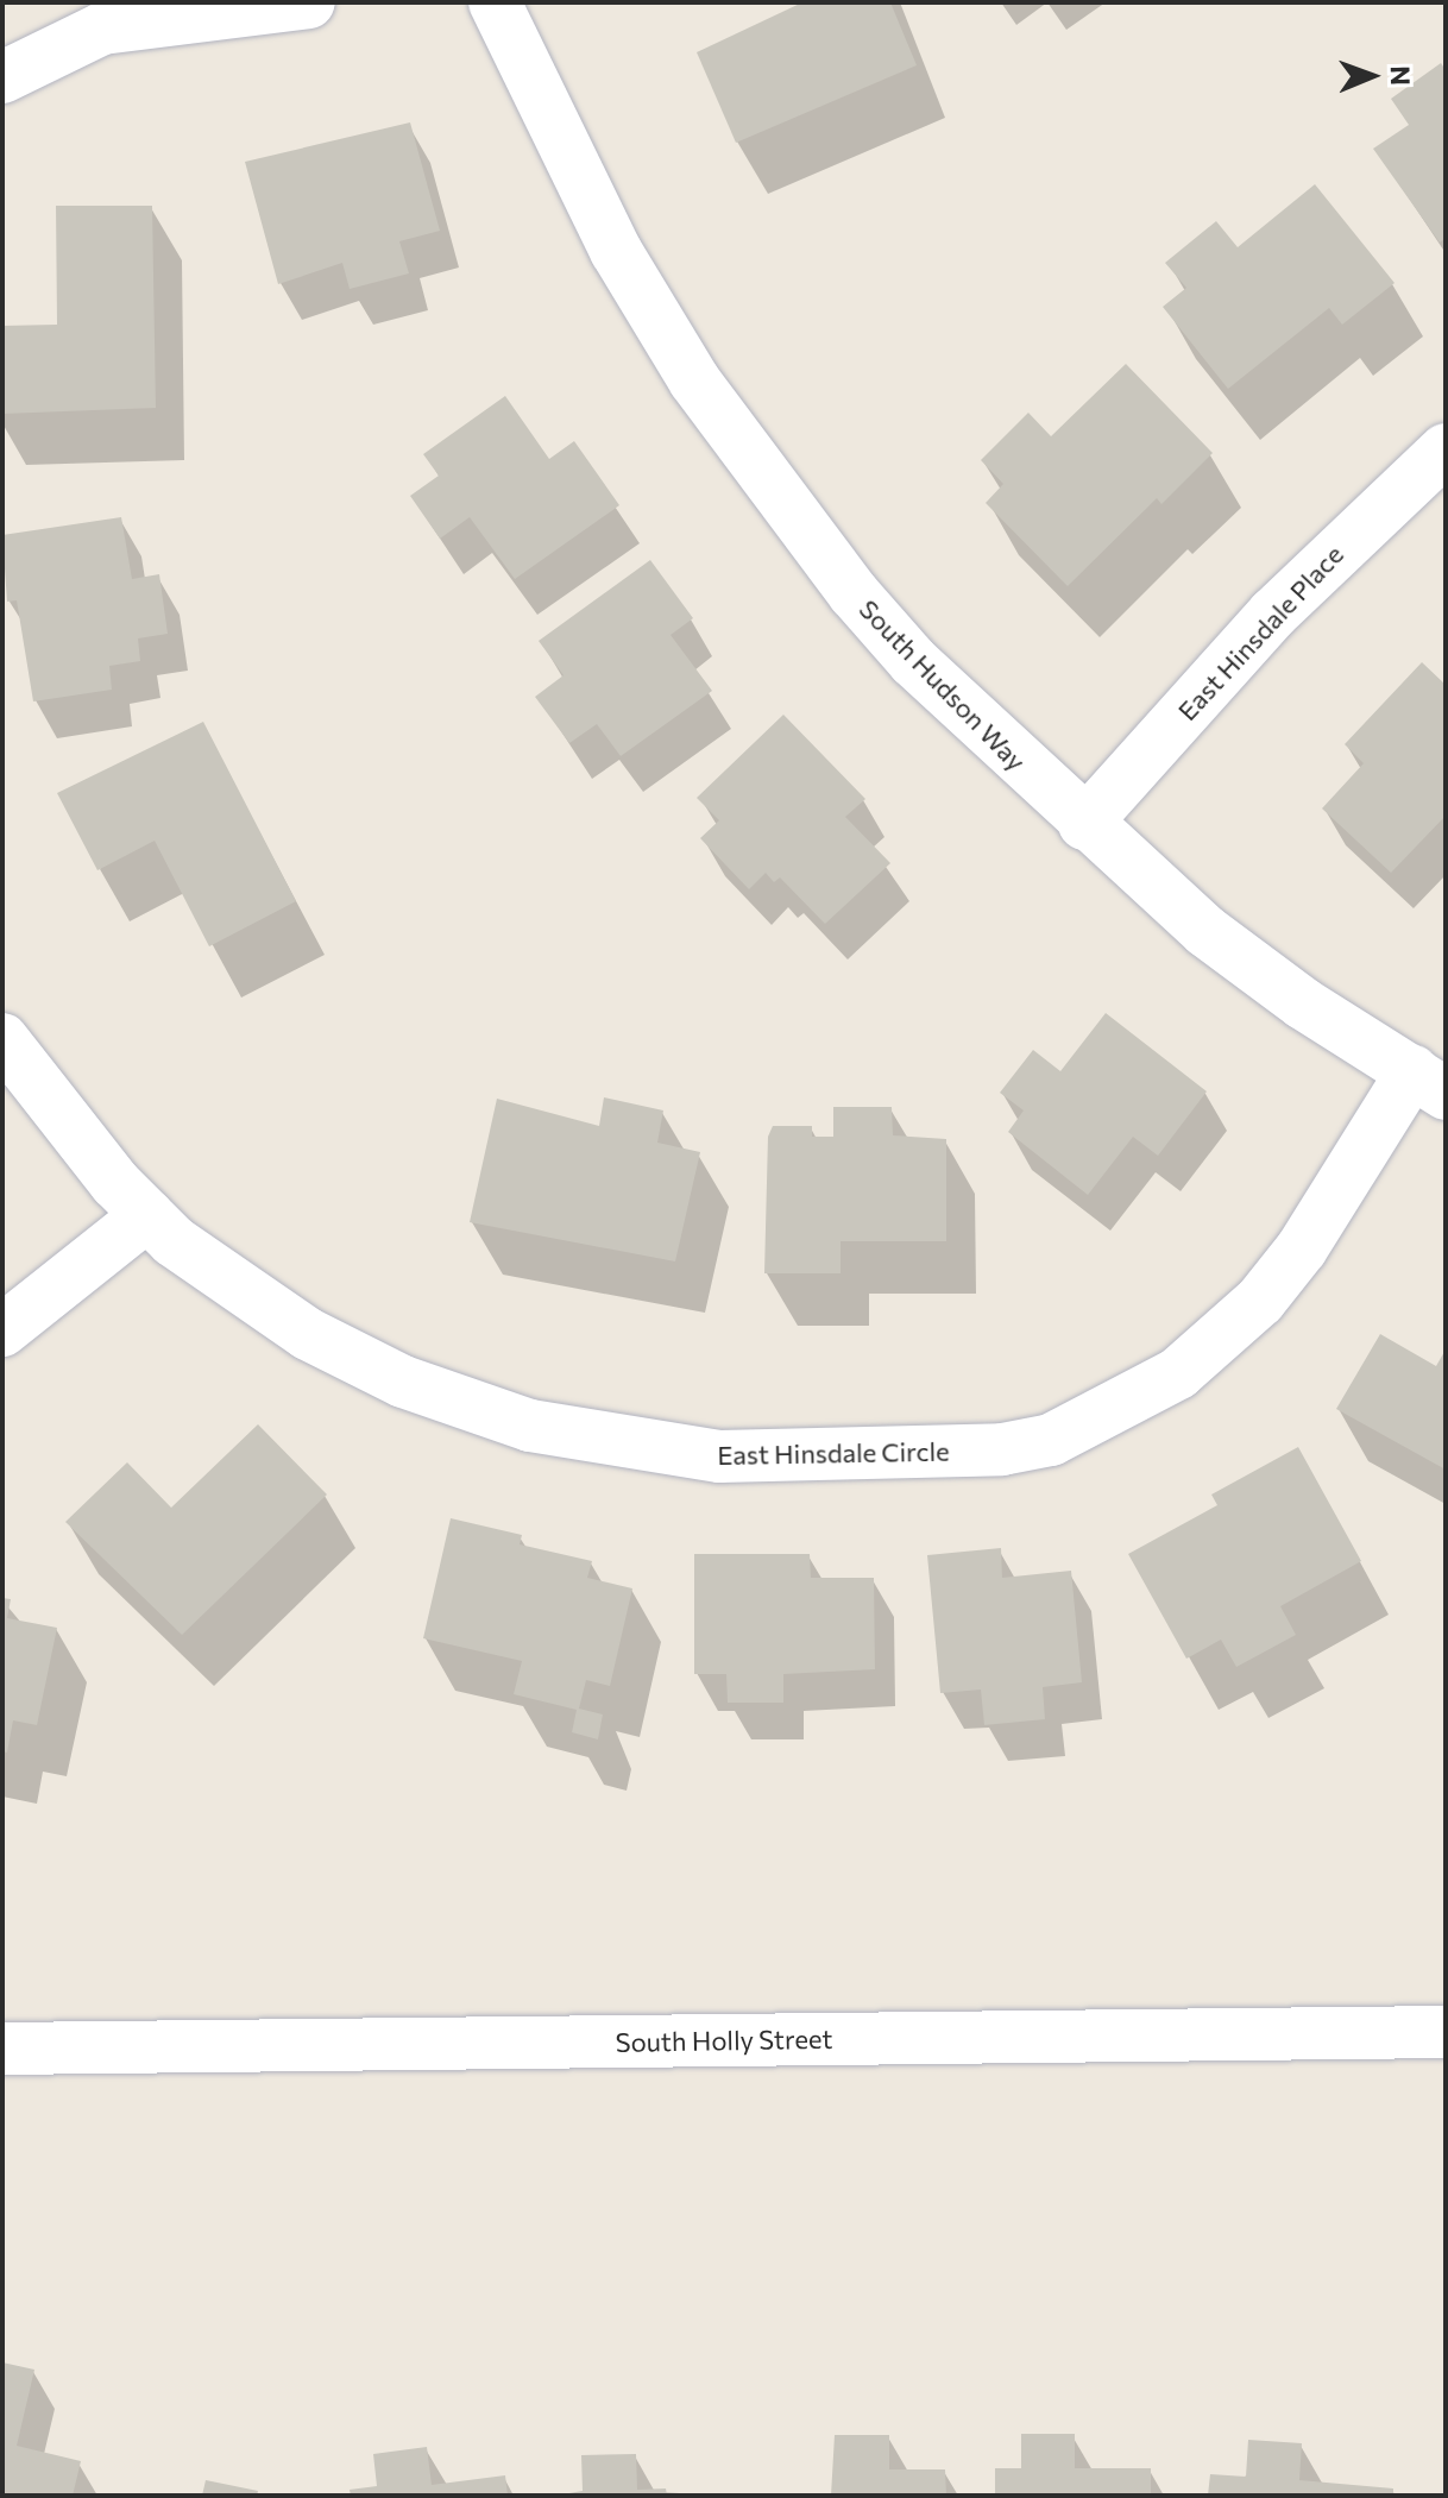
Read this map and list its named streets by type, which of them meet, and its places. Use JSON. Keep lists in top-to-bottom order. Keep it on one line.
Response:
{"streets":{"street":["East Hinsdale Place","South Hudson Way","East Hinsdale Circle","South Holly Street"]},"crossings":[["East Hinsdale Place","South Hudson Way"],["South Hudson Way","East Hinsdale Circle"]],"north":"right"}
